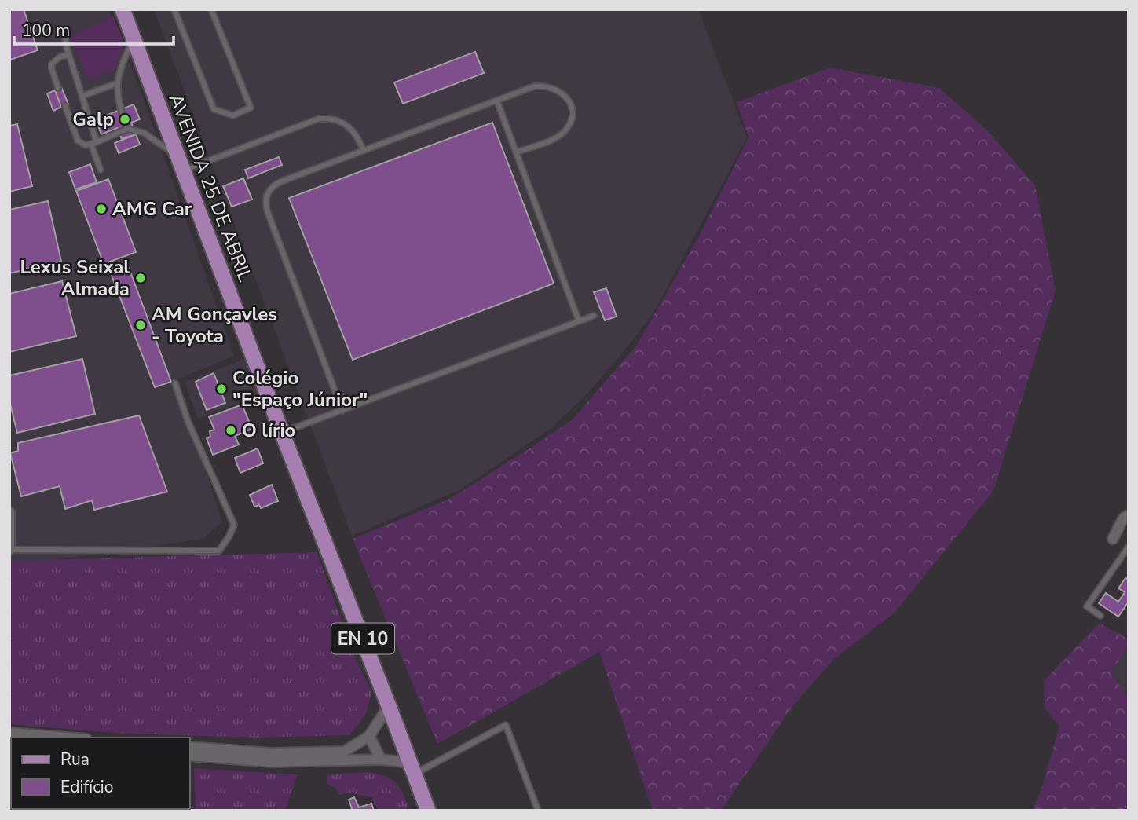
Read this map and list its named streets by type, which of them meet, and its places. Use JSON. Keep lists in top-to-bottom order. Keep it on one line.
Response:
{"streets":{"main road":["AVENIDA 25 DE ABRIL","EN 10"]},"places":["Galp","AMG Car","Lexus Seixal Almada","AM Gonçavles - Toyota","Colégio \"Espaço Júnior\"","O lírio"],"legend":["Rua","Edifício"],"scale_bar":"100 m"}
